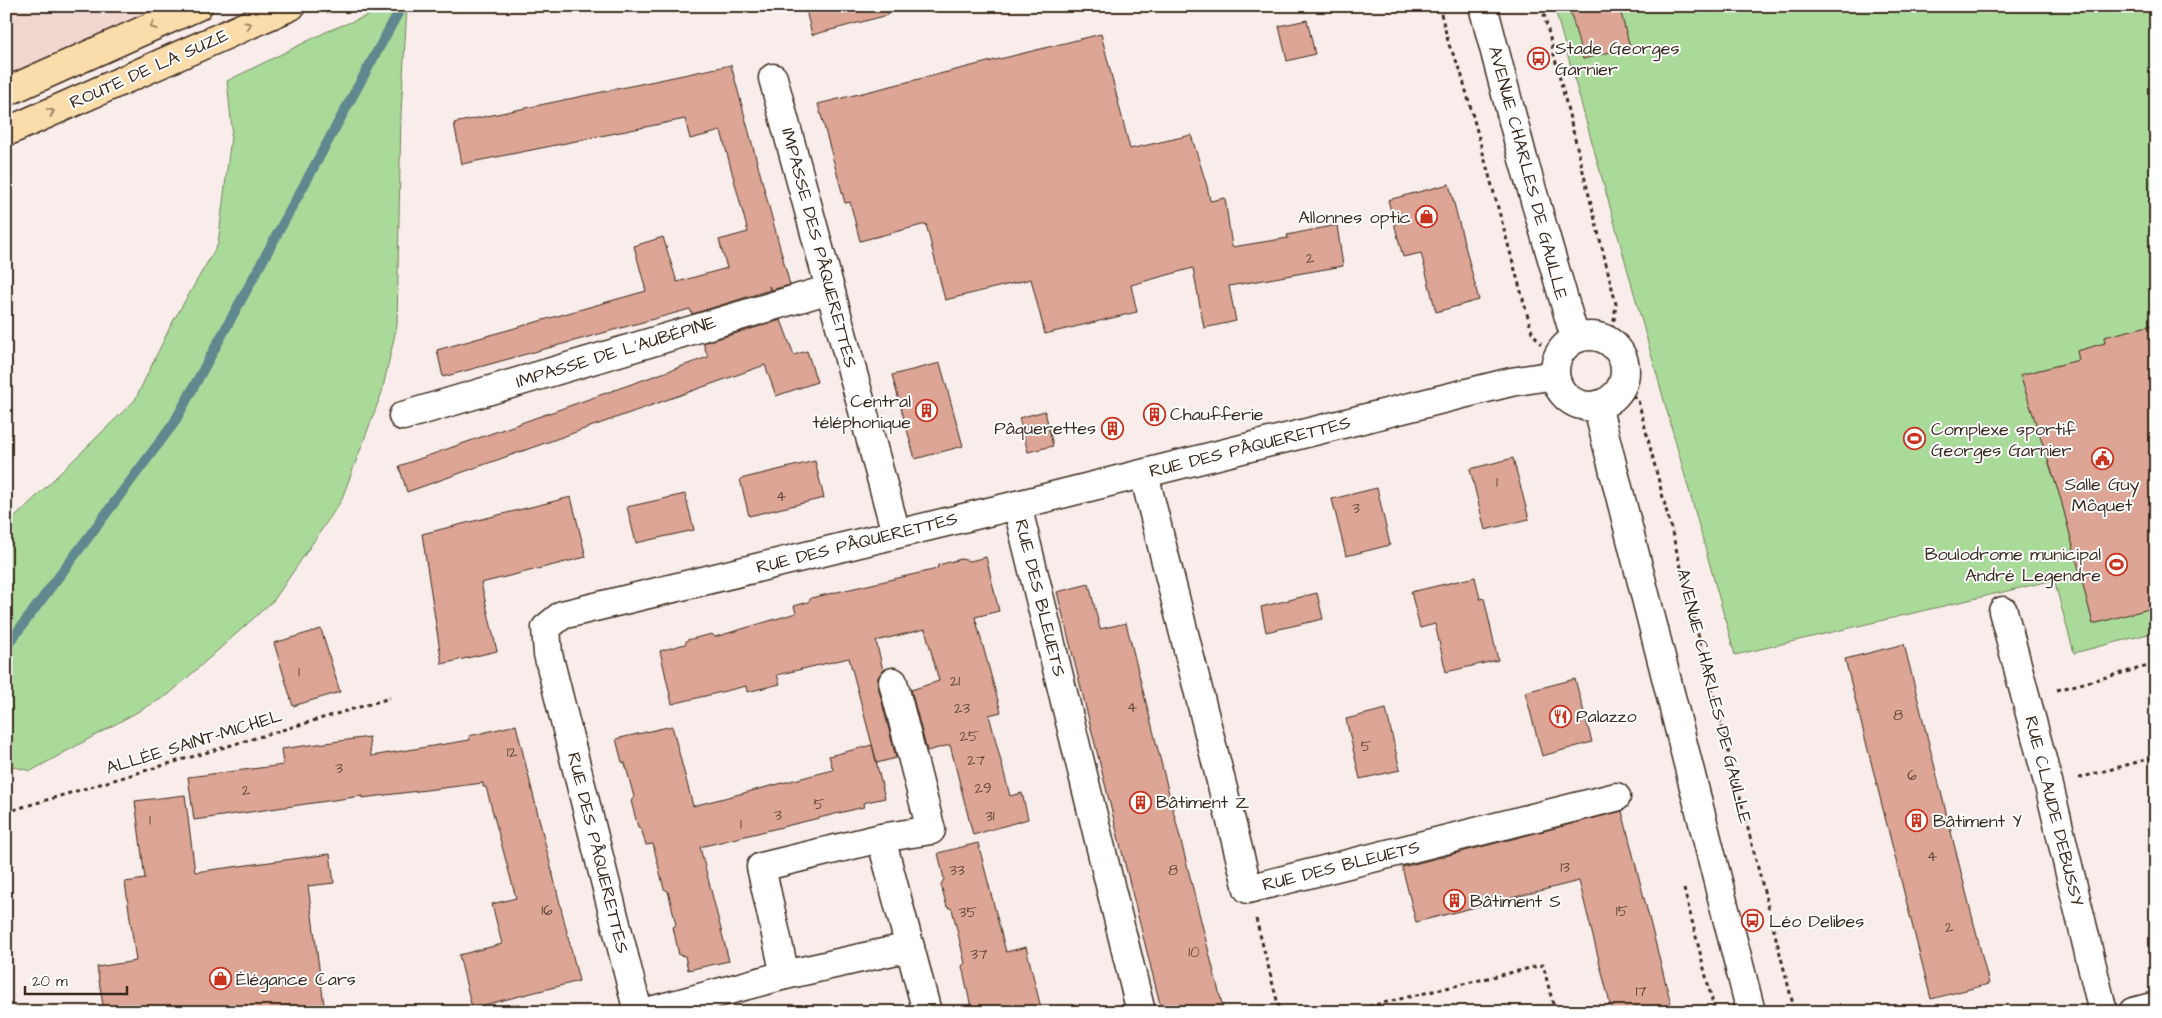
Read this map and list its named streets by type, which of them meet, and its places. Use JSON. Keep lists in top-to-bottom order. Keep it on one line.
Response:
{"streets":{"main road":["ROUTE DE LA SUZE"],"street":["AVENUE CHARLES DE GAULLE","IMPASSE DES PÂQUERETTES","IMPASSE DE L'AUBÉPINE","RUE DES PÂQUERETTES","RUE DES BLEUETS","RUE CLAUDE DEBUSSY"],"path":["ALLÉE SAINT-MICHEL"]},"crossings":[["AVENUE CHARLES DE GAULLE","RUE DES PÂQUERETTES"],["IMPASSE DES PÂQUERETTES","IMPASSE DE L'AUBÉPINE"],["IMPASSE DES PÂQUERETTES","RUE DES PÂQUERETTES"],["RUE DES PÂQUERETTES","RUE DES BLEUETS"]],"places":{"bus stop":["Stade Georges Garnier","Léo Delibes"],"shop":["Allonnes optic","Élégance Cars"],"building":["Central téléphonique","Chaufferie","Pâquerettes","Bâtiment Z","Bâtiment Y","Bâtiment S"],"sports":["Complexe sportif Georges Garnier","Boulodrome municipal André Legendre"],"public building":["Salle Guy Môquet"],"restaurant":["Palazzo"]},"house_numbers":["2","1","4","3","1","21","4","23","8","25","5","12","27","3","6","29","2","5","3","31","1","1","4","13","33","8","16","15","35","2","10","37","17"],"scale_bar":"20 m"}
